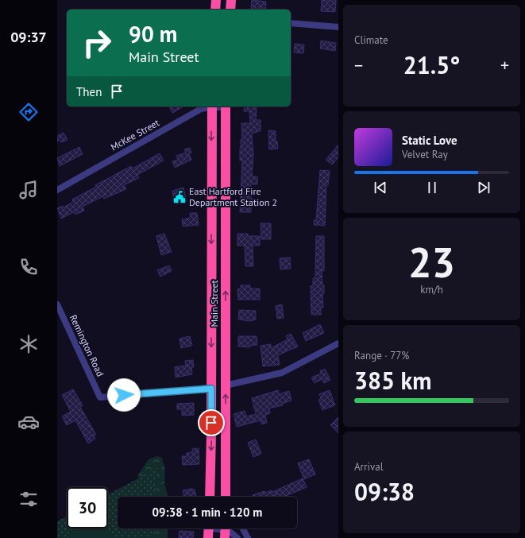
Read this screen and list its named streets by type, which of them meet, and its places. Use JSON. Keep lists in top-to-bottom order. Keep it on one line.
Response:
{"streets":{"highway":["Main Street"],"street":["McKee Street","Remington Road"]},"crossings":[["Main Street","Remington Road"]],"places":{"public building":["East Hartford Fire Department Station 2"]},"page":{"tabs":"09:37","tile":["Climate",["23","km/h"],["Range · 77%","385 km"],["Arrival","09:38"]],"turn":["90 m","Main Street"],"heat":["−","21.5°","+"],"then":"Then","song":["Static Love","Velvet Ray"],"limit":"30","trip":"09:38 · 1 min · 120 m"}}
